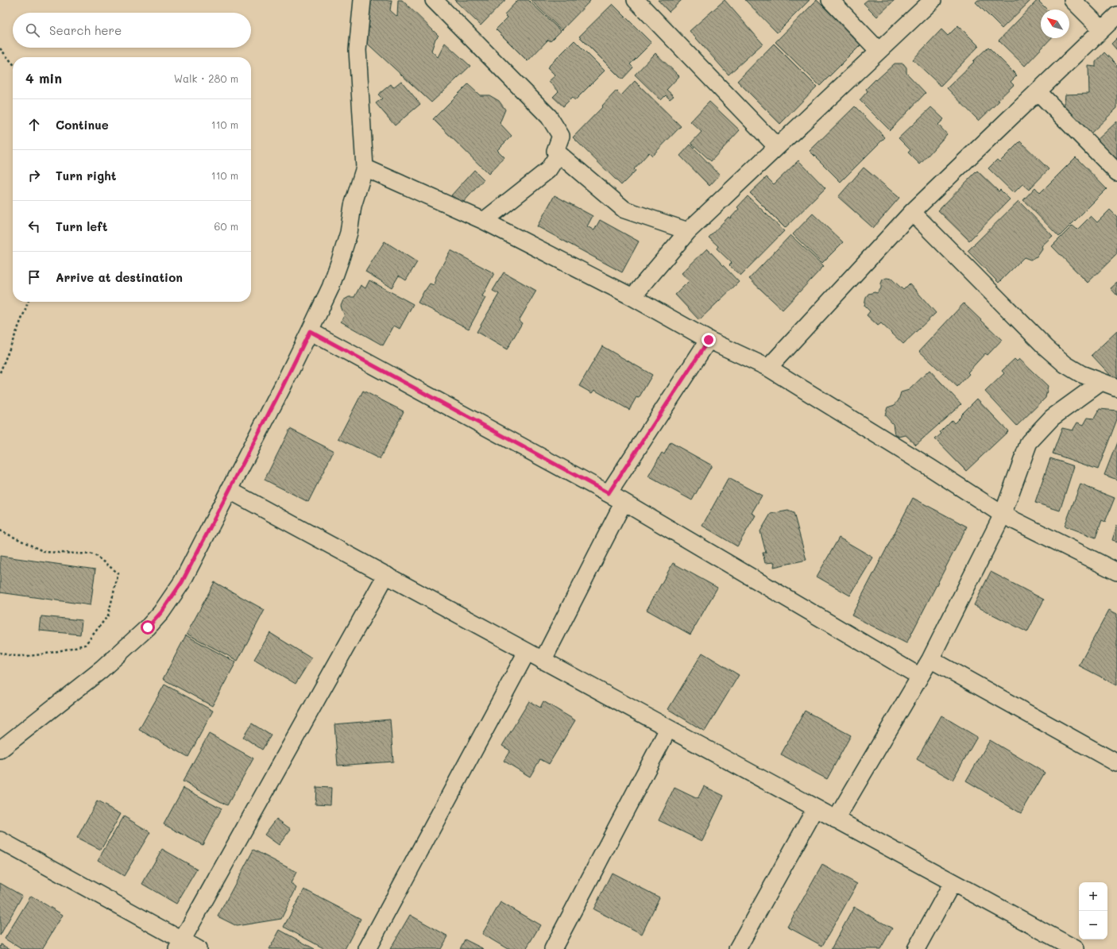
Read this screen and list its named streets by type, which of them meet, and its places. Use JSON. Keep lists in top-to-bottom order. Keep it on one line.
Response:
{"north":"top left","page":{"search":"Search here","heading":["4 min","Walk · 280 m"],"list":[["Continue","110 m"],["Turn right","110 m"],["Turn left","60 m"],"Arrive at destination"],"map_buttons":["+","−"]}}
